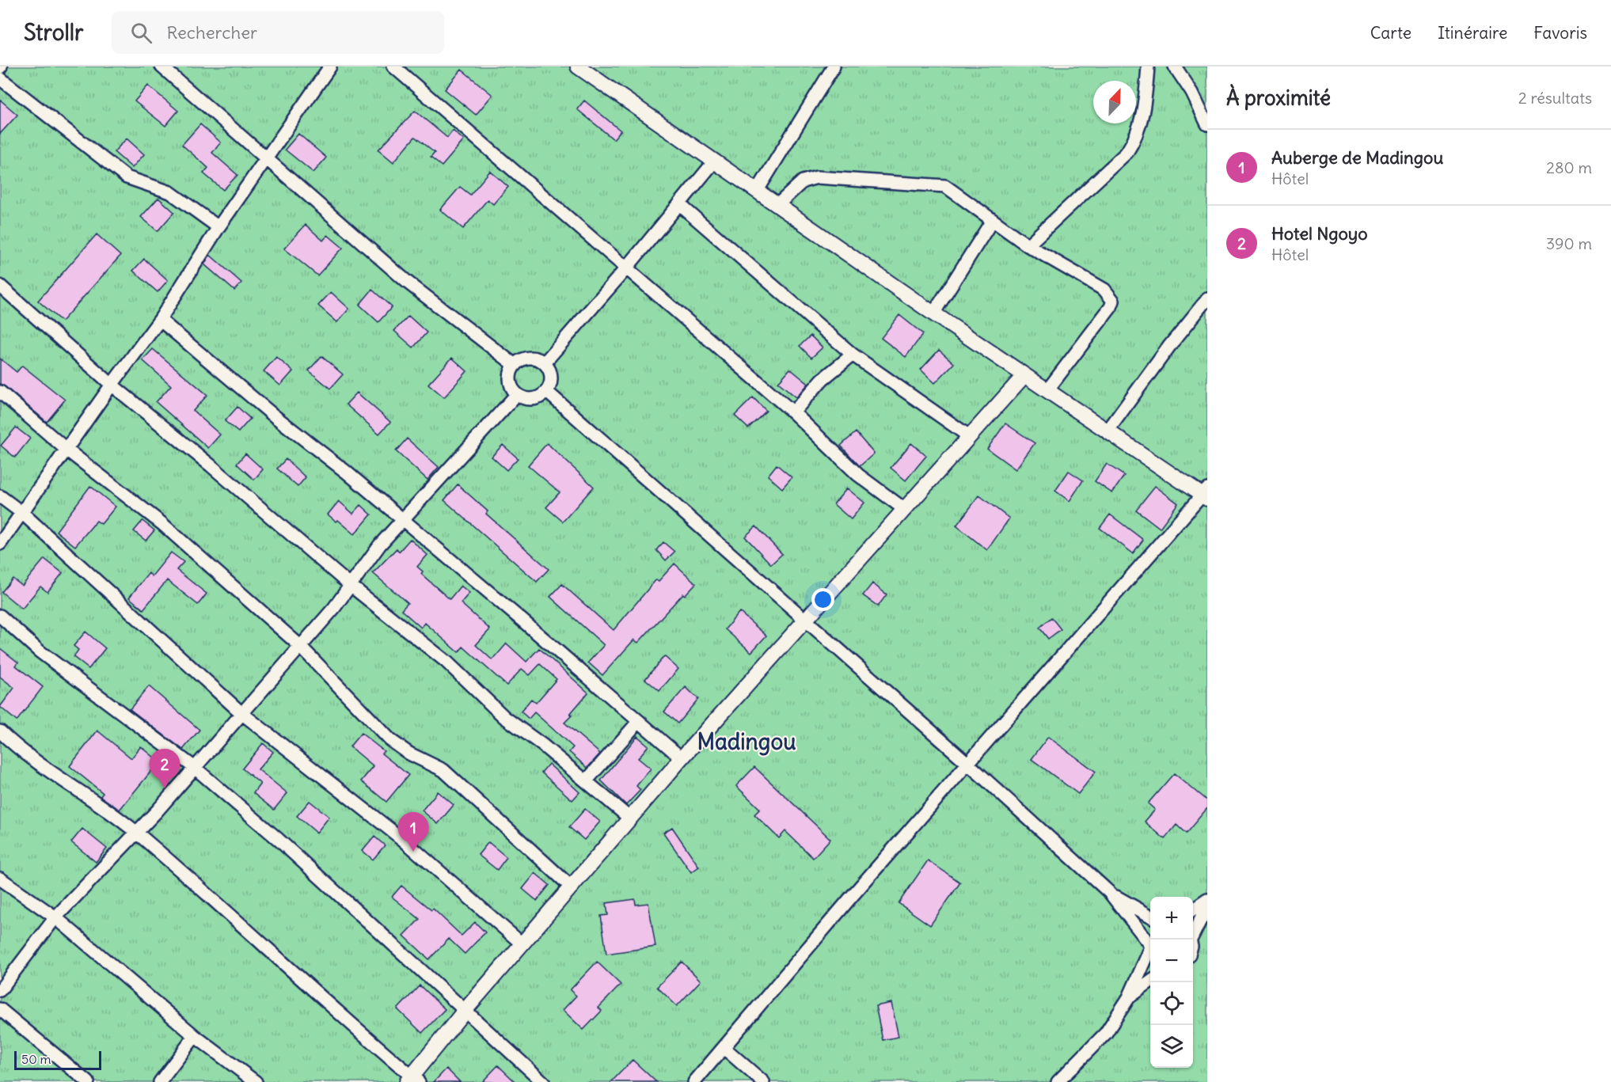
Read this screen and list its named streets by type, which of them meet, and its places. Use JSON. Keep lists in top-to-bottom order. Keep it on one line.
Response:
{"districts":["Madingou"],"scale_bar":"50 m","north":"top right","page":{"header":"Strollr","search":"Rechercher","nav":["Carte","Itinéraire","Favoris"],"heading":["À proximité","2 résultats"],"list":[{"mark":"1","name":"Auberge de Madingou","note":"Hôtel","value":"280 m"},{"mark":"2","name":"Hotel Ngoyo","note":"Hôtel","value":"390 m"}],"pins":["2","1"],"map_buttons":["+","−"],"scale":"50 m"}}
